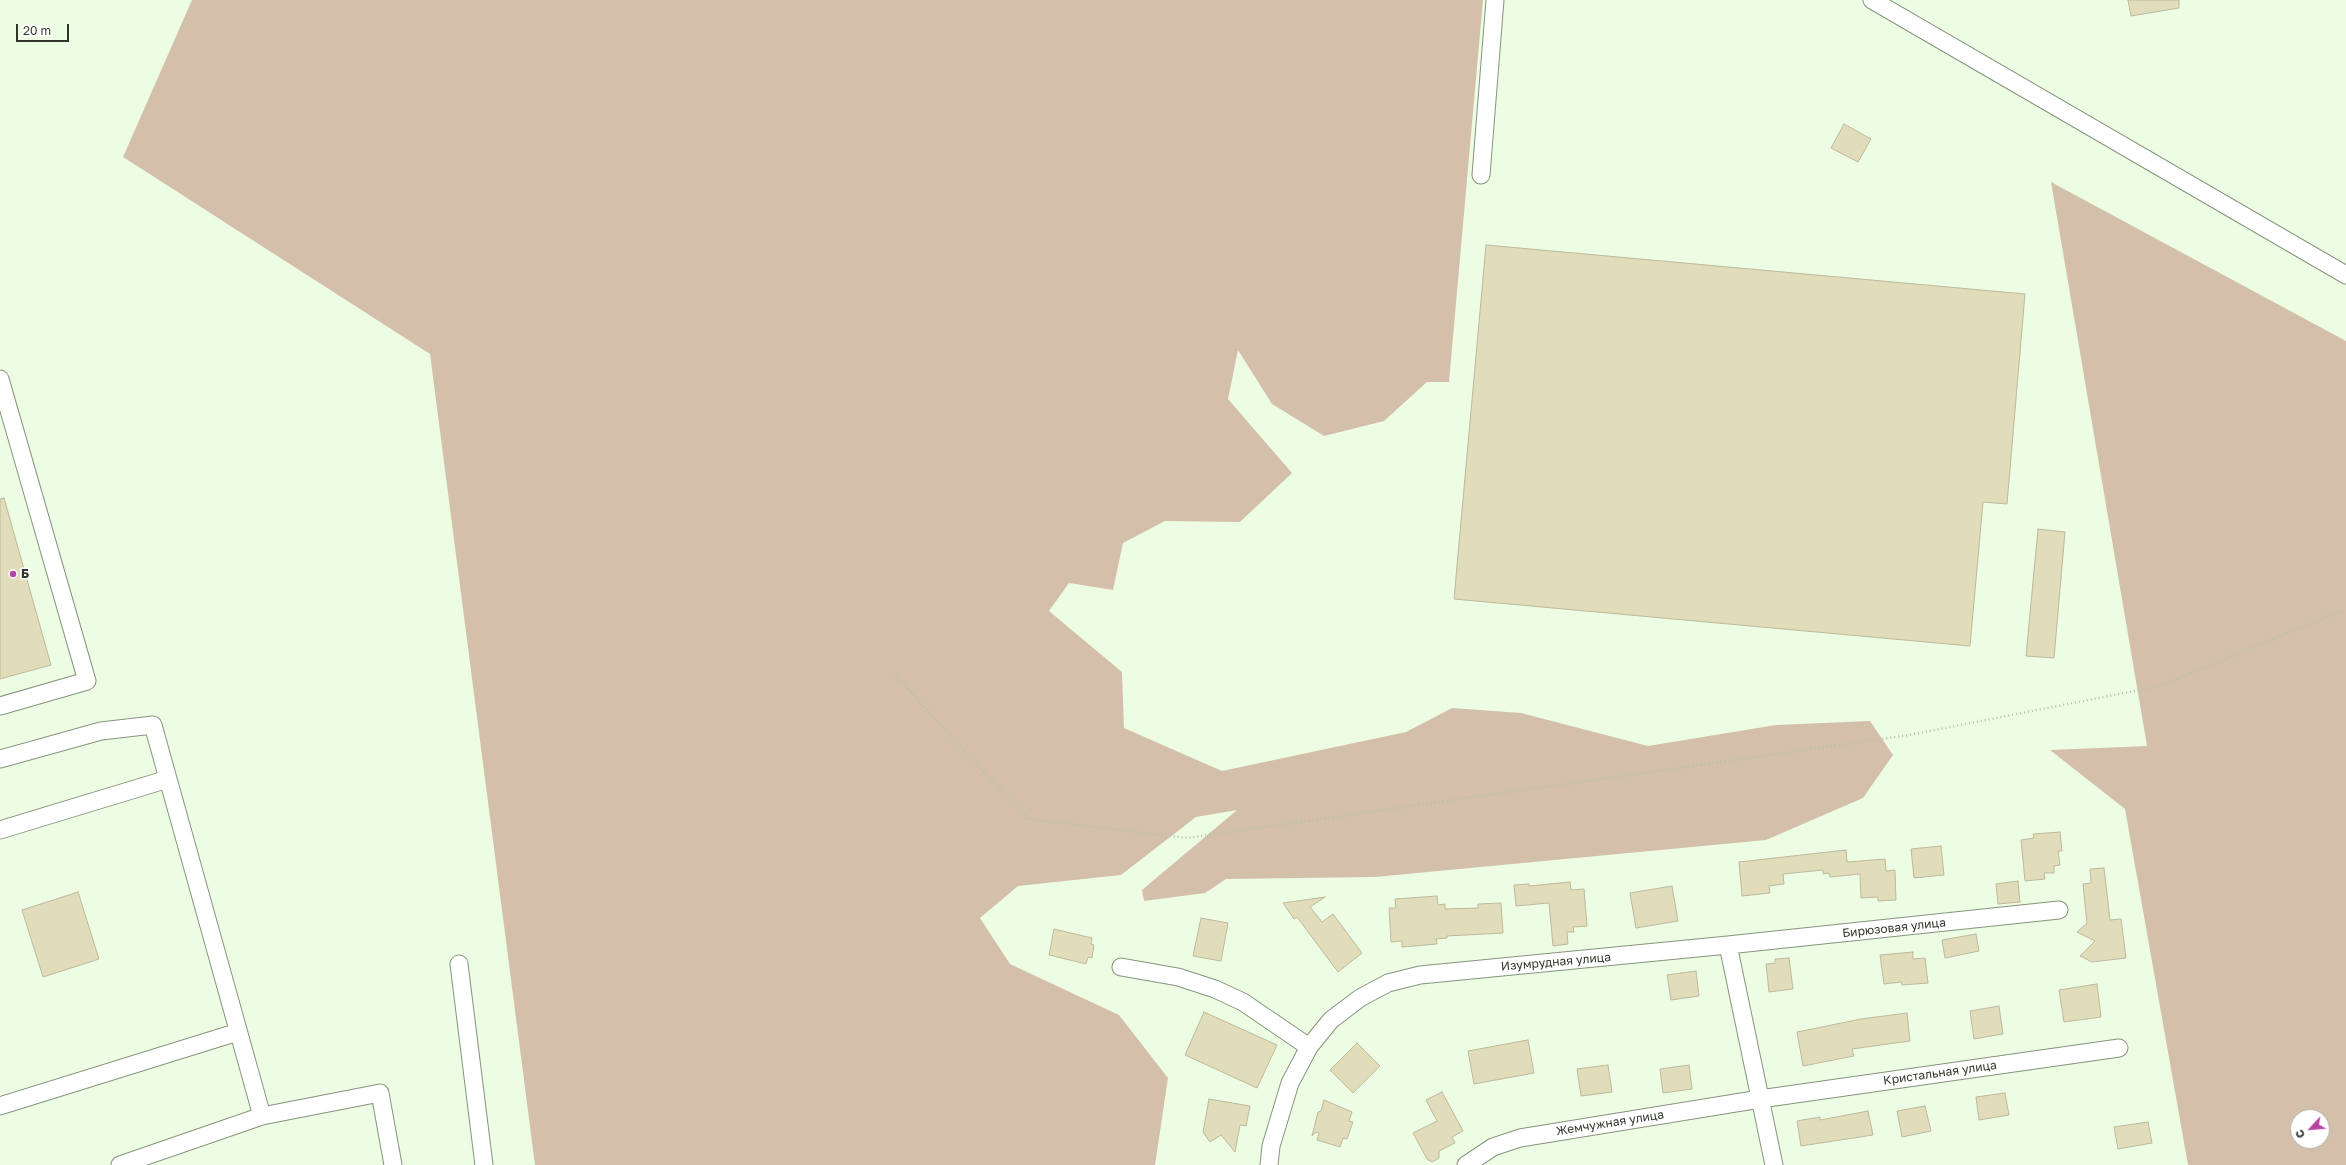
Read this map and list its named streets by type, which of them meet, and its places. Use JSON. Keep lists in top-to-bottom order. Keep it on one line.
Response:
{"streets":{"street":["Бирюзовая улица","Изумрудная улица","Кристальная улица","Жемчужная улица"]},"crossings":[["Бирюзовая улица","Изумрудная улица"],["Кристальная улица","Жемчужная улица"]],"places":["Б"],"scale_bar":"20 m","north":"bottom left"}
